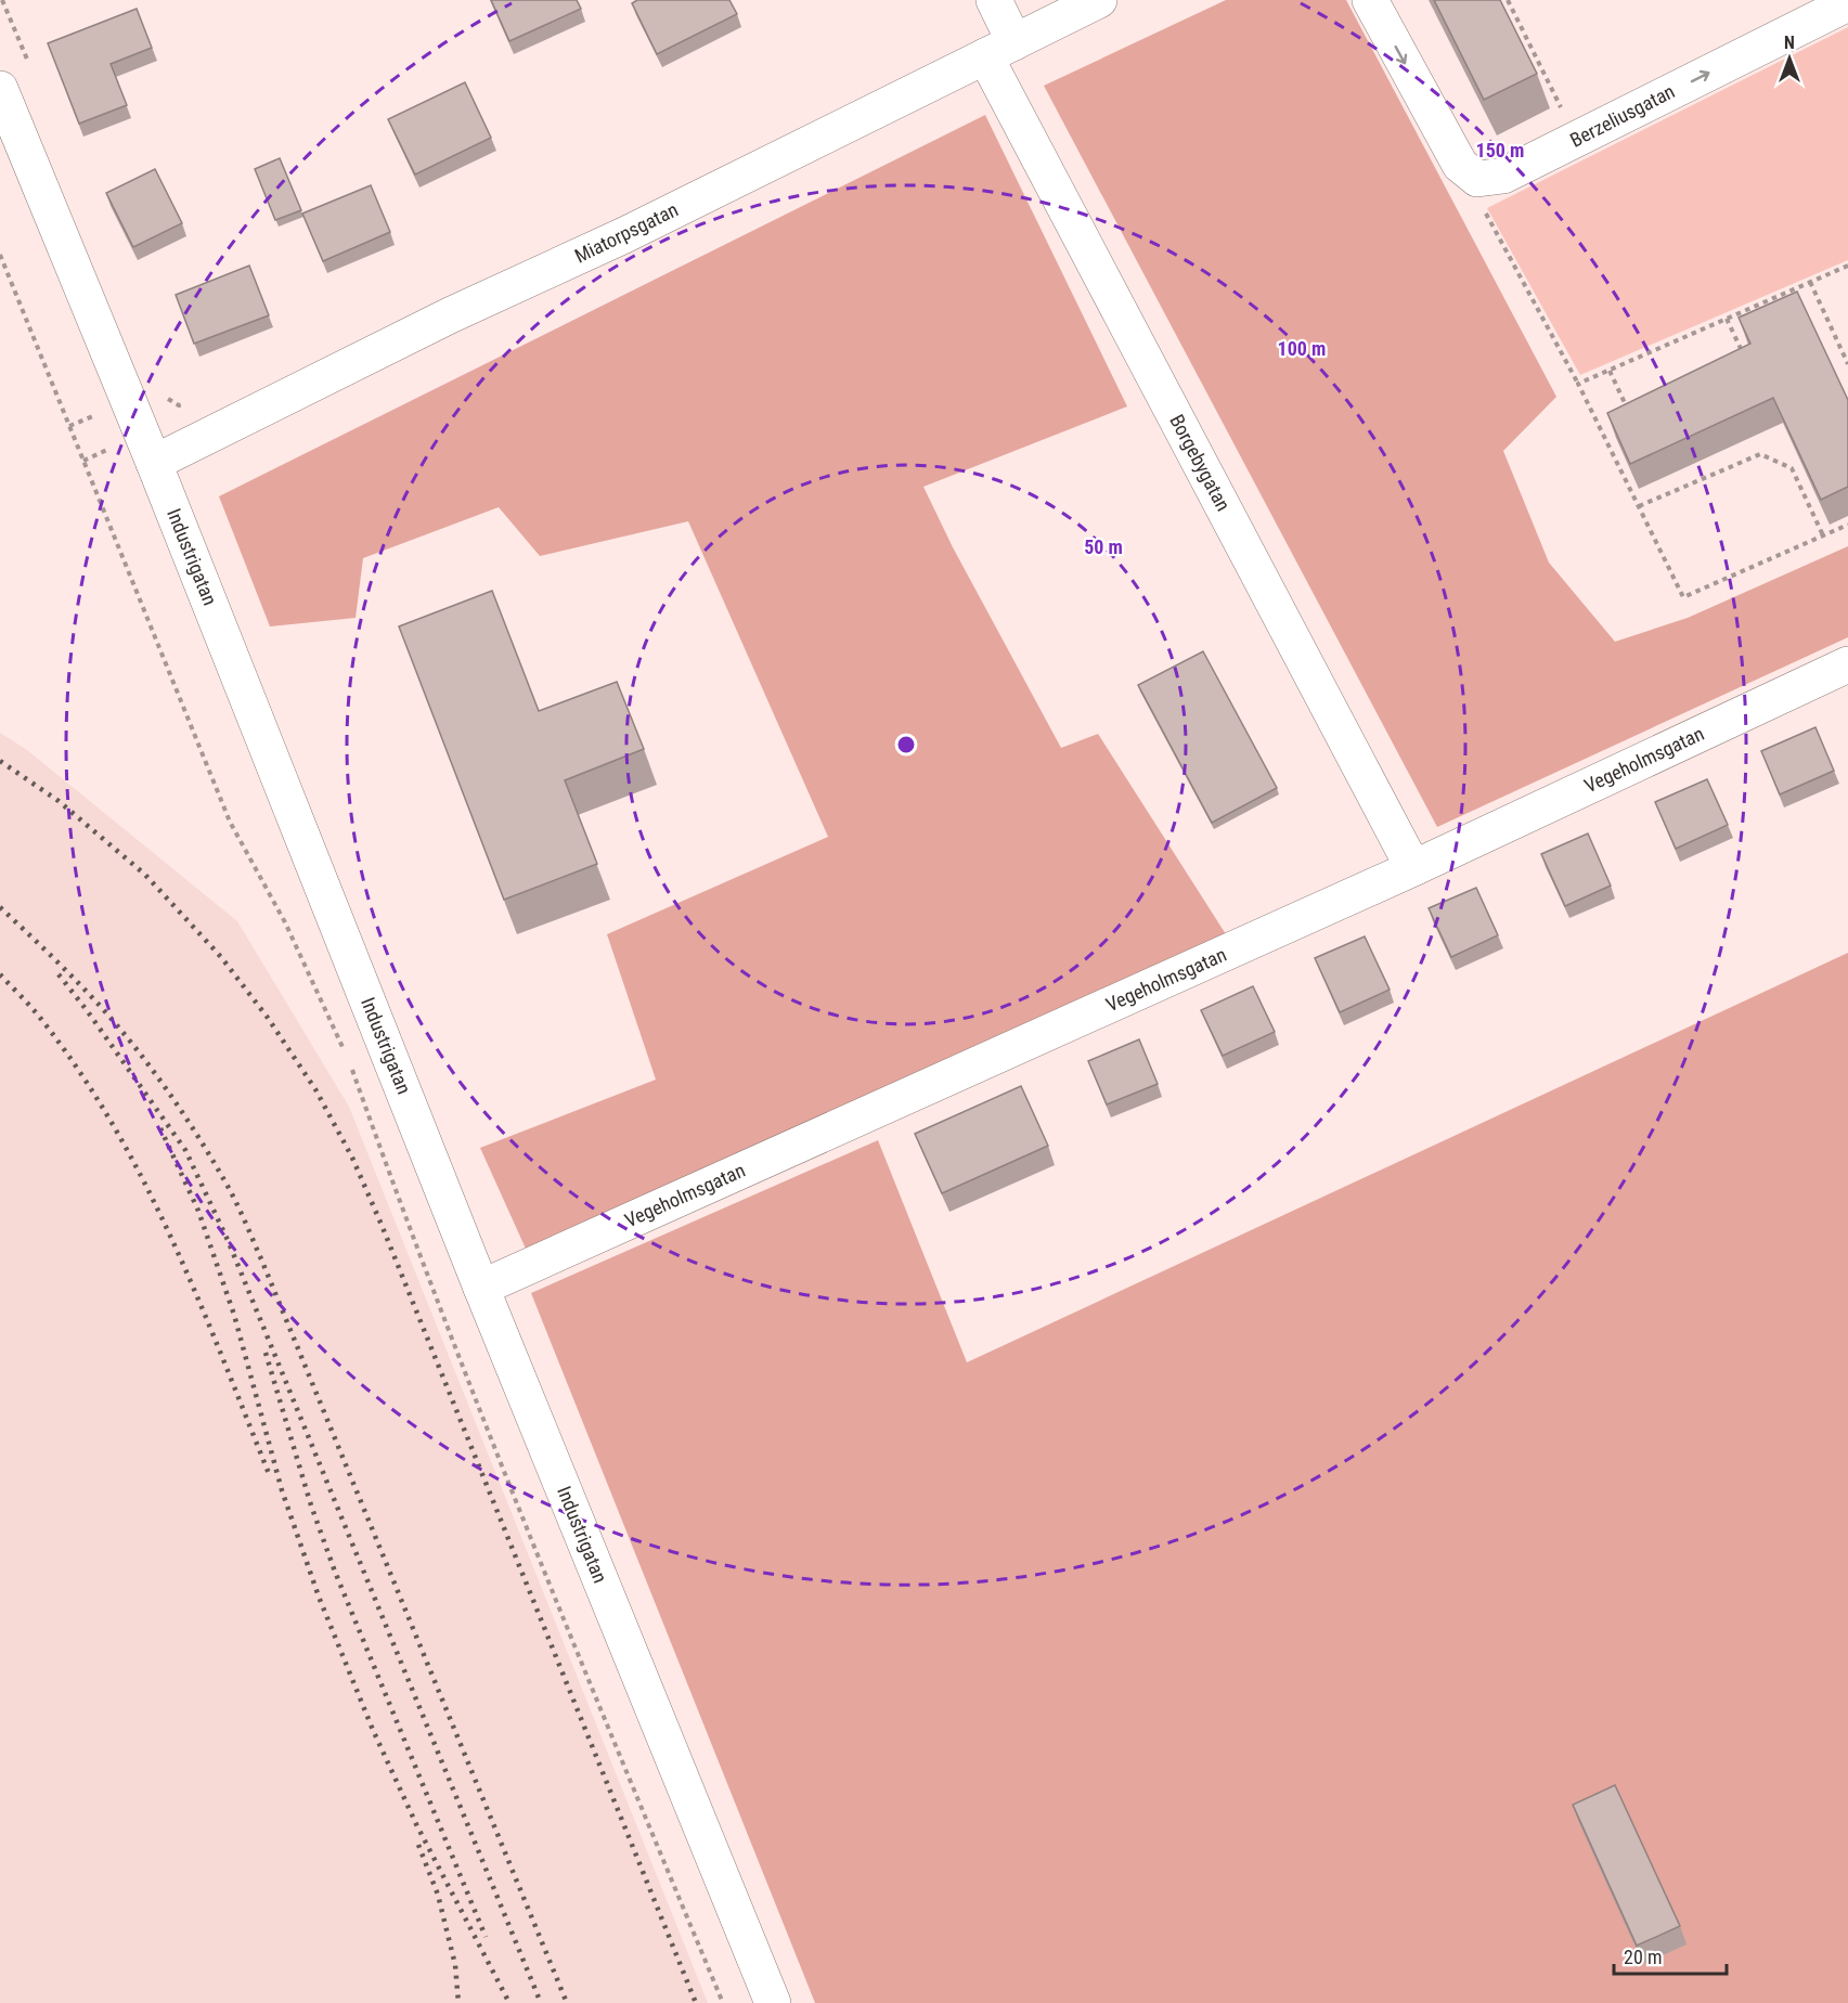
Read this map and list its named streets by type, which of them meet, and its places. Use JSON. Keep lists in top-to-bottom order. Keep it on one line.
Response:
{"streets":{"street":["Berzeliusgatan","Miatorpsgatan","Borgebygatan","Industrigatan","Vegeholmsgatan"]},"crossings":[["Miatorpsgatan","Borgebygatan"],["Miatorpsgatan","Industrigatan"],["Borgebygatan","Vegeholmsgatan"],["Industrigatan","Vegeholmsgatan"]],"one_way":["Berzeliusgatan"],"scale_bar":"20 m","north":"top","rings":["150 m","100 m","50 m"]}
